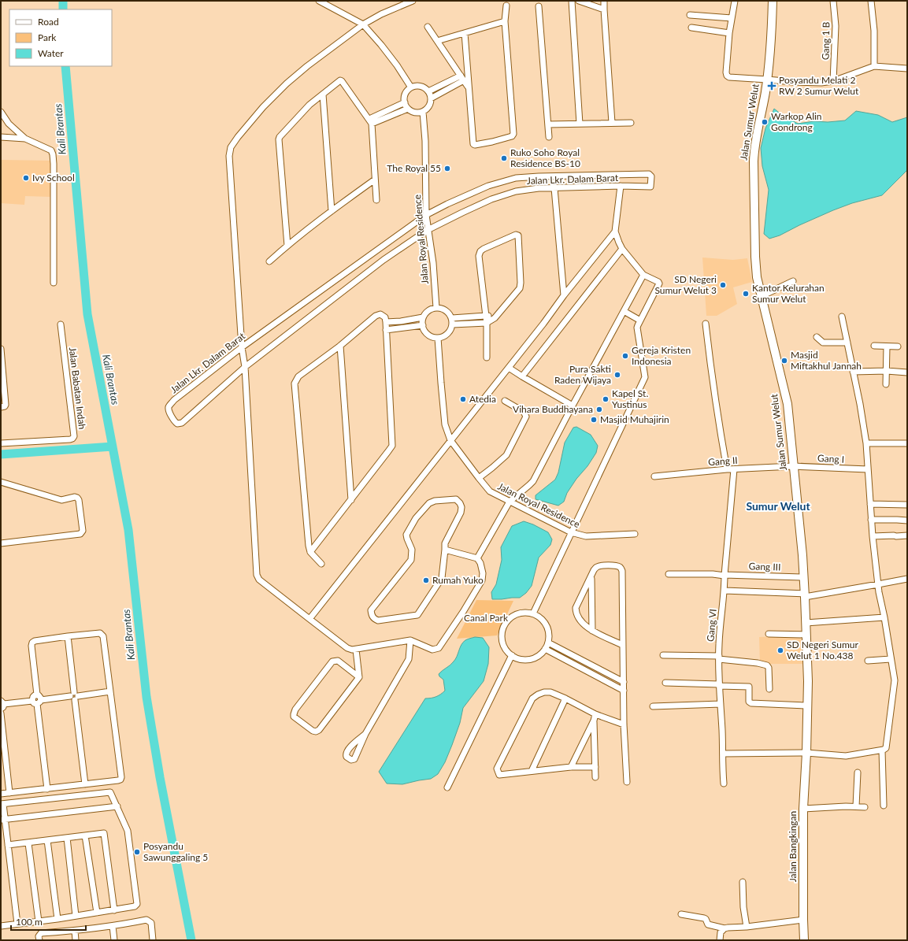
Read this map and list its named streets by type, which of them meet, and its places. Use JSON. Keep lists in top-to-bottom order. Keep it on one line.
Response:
{"streets":{"street":["Gang 1 B","Jalan Sumur Welut","Jalan Lkr. Dalam Barat","Jalan Royal Residence","Jalan Babatan Indah","Gang I","Gang II","Gang III","Gang VI","Jalan Bangkingan"]},"crossings":[["Jalan Sumur Welut","Gang I"],["Jalan Sumur Welut","Gang II"],["Jalan Sumur Welut","Gang III"],["Jalan Sumur Welut","Jalan Bangkingan"],["Jalan Lkr. Dalam Barat","Jalan Royal Residence"],["Gang I","Gang II"],["Gang II","Gang VI"],["Gang III","Gang VI"]],"districts":["Sumur Welut"],"water":["Kali Brantas"],"parks":["Canal Park"],"places":{"health":["Posyandu Melati 2 RW 2 Sumur Welut"],"other":["Warkop Alin Gondrong","Ruko Soho Royal Residence BS-10","The Royal 55","Ivy School","SD Negeri Sumur Welut 3","Kantor Kelurahan Sumur Welut","Gereja Kristen Indonesia","Masjid Miftakhul Jannah","Pura Sakti Raden Wijaya","Atedia","Kapel St. Yustinus","Vihara Buddhayana","Masjid Muhajirin","Rumah Yuko","SD Negeri Sumur Welut 1 No.438","Posyandu Sawunggaling 5"]},"legend":["Road","Park","Water"],"scale_bar":"100 m"}
